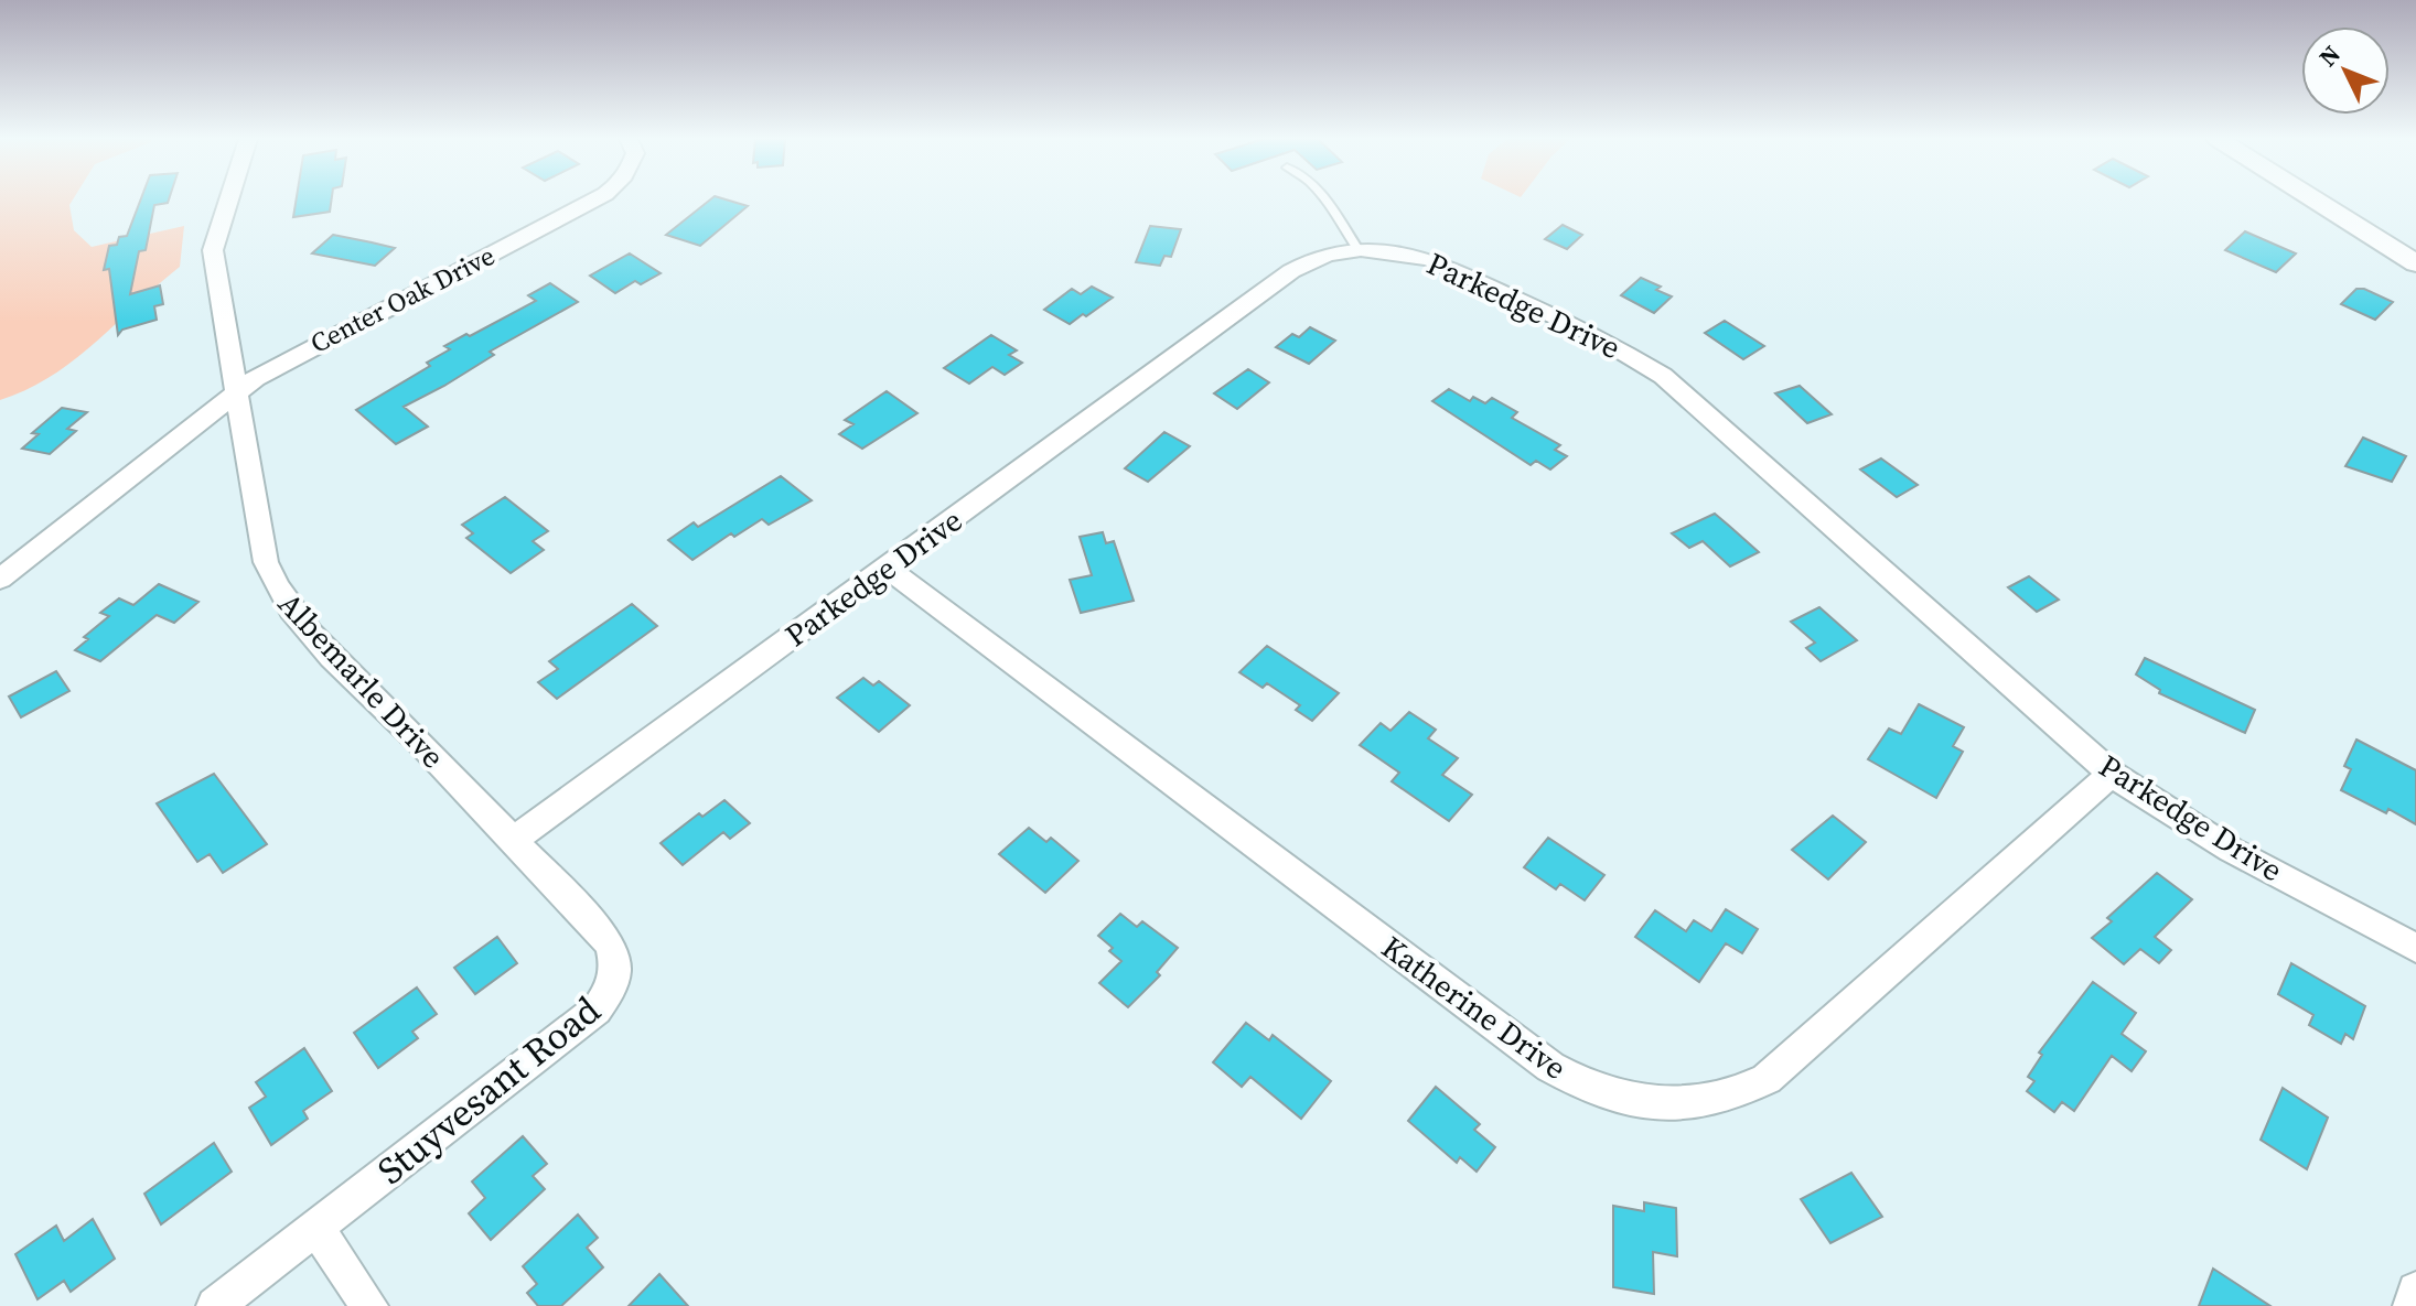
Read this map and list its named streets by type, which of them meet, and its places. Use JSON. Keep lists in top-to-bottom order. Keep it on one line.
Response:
{"streets":{"street":["Center Oak Drive","Parkedge Drive","Albemarle Drive","Katherine Drive","Stuyvesant Road"]},"crossings":[["Center Oak Drive","Albemarle Drive"],["Parkedge Drive","Albemarle Drive"],["Parkedge Drive","Katherine Drive"],["Parkedge Drive","Stuyvesant Road"],["Albemarle Drive","Stuyvesant Road"]],"north":"top left"}
